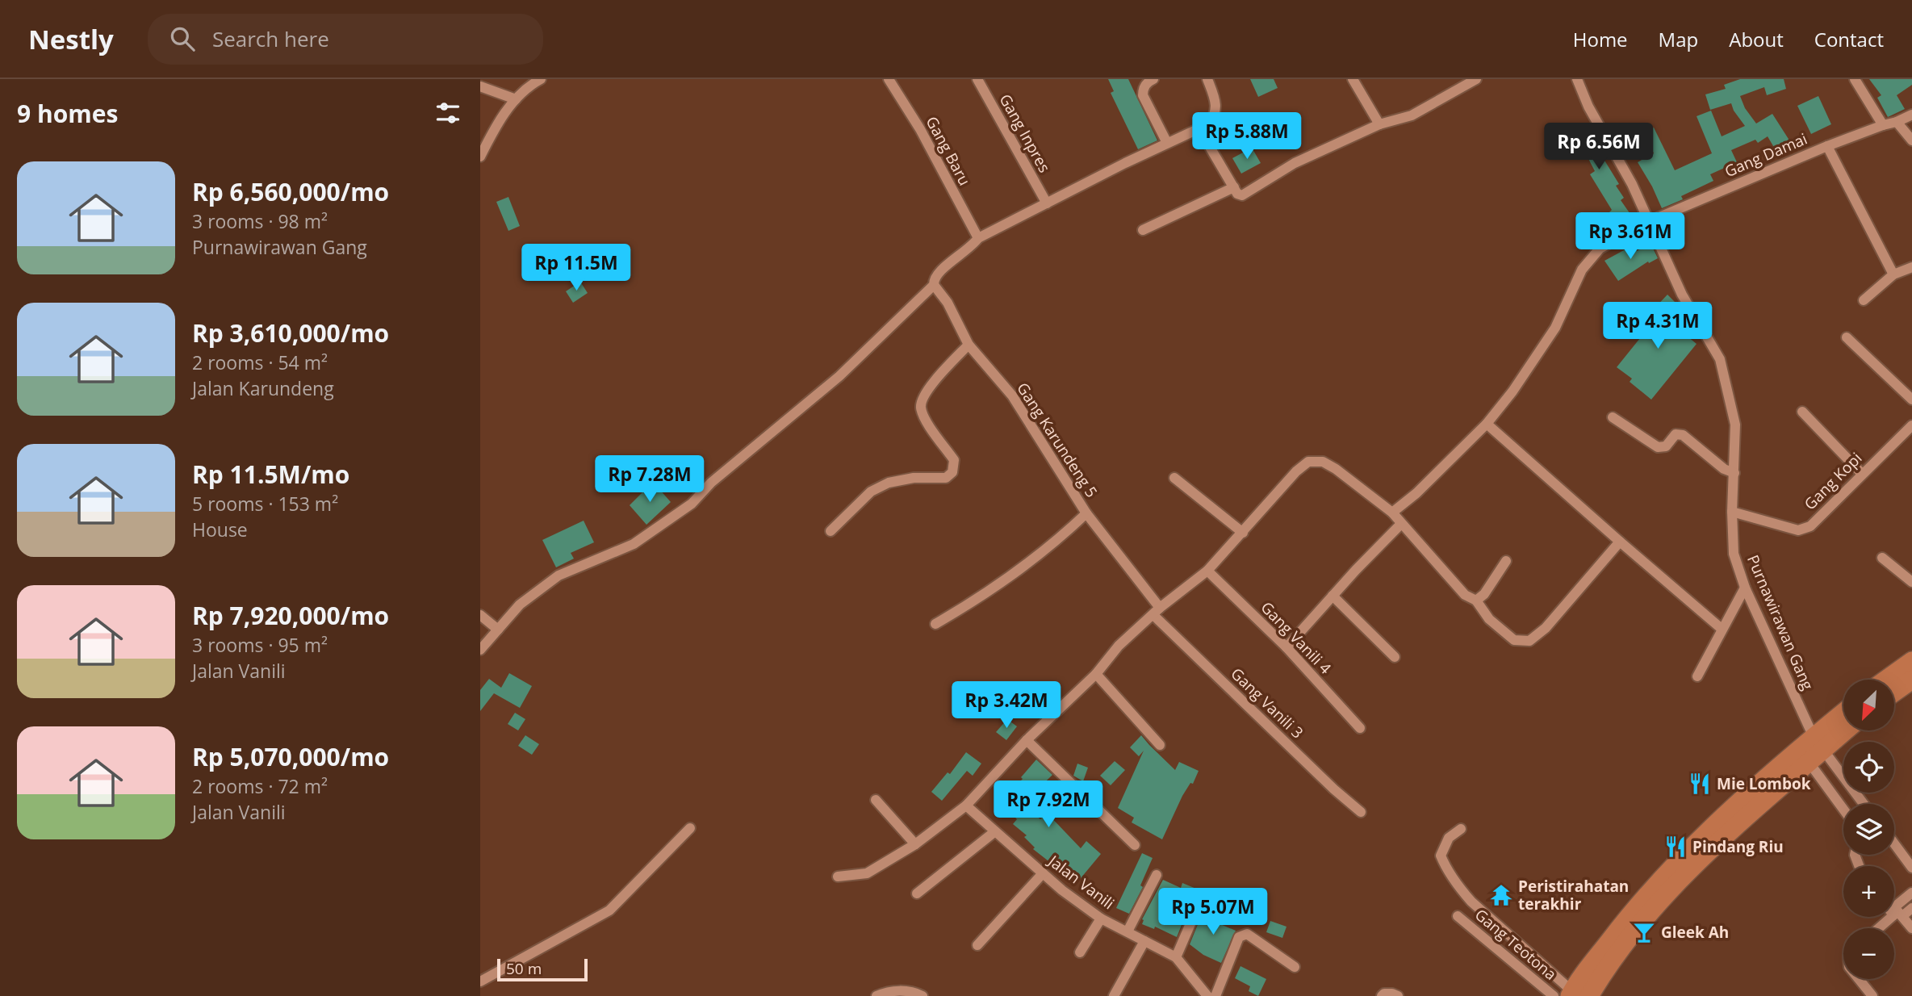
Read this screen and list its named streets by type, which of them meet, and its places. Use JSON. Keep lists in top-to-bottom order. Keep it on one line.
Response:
{"streets":{"street":["Gang Inpres","Gang Baru","Gang Damai","Gang Karundeng 5","Gang Kopi","Purnawirawan Gang","Gang Vanili 4","Gang Vanili 3","Jalan Vanili","Gang Teotona"]},"crossings":[["Gang Damai","Purnawirawan Gang"],["Gang Karundeng 5","Gang Vanili 3"],["Gang Kopi","Purnawirawan Gang"]],"places":{"restaurant":["Mie Lombok","Pindang Riu"],"temple":["Peristirahatan terakhir"],"bar":["Gleek Ah"]},"scale_bar":"50 m","north":"bottom left","page":{"header":"Nestly","search":"Search here","nav":["Home","Map","About","Contact"],"heading":"9 homes","price":["Rp 5.88M","Rp 6.56M","Rp 3.61M","Rp 11.5M","Rp 4.31M","Rp 7.28M","Rp 3.42M","Rp 7.92M","Rp 5.07M"],"list":[{"name":"Rp 6,560,000/mo","note":"3 rooms · 98 m² · Purnawirawan Gang"},{"name":"Rp 3,610,000/mo","note":"2 rooms · 54 m² · Jalan Karundeng"},{"name":"Rp 11.5M/mo","note":"5 rooms · 153 m² · House"},{"name":"Rp 7,920,000/mo","note":"3 rooms · 95 m² · Jalan Vanili"},{"name":"Rp 5,070,000/mo","note":"2 rooms · 72 m² · Jalan Vanili"}],"map_buttons":["+","−"],"scale":"50 m"}}
